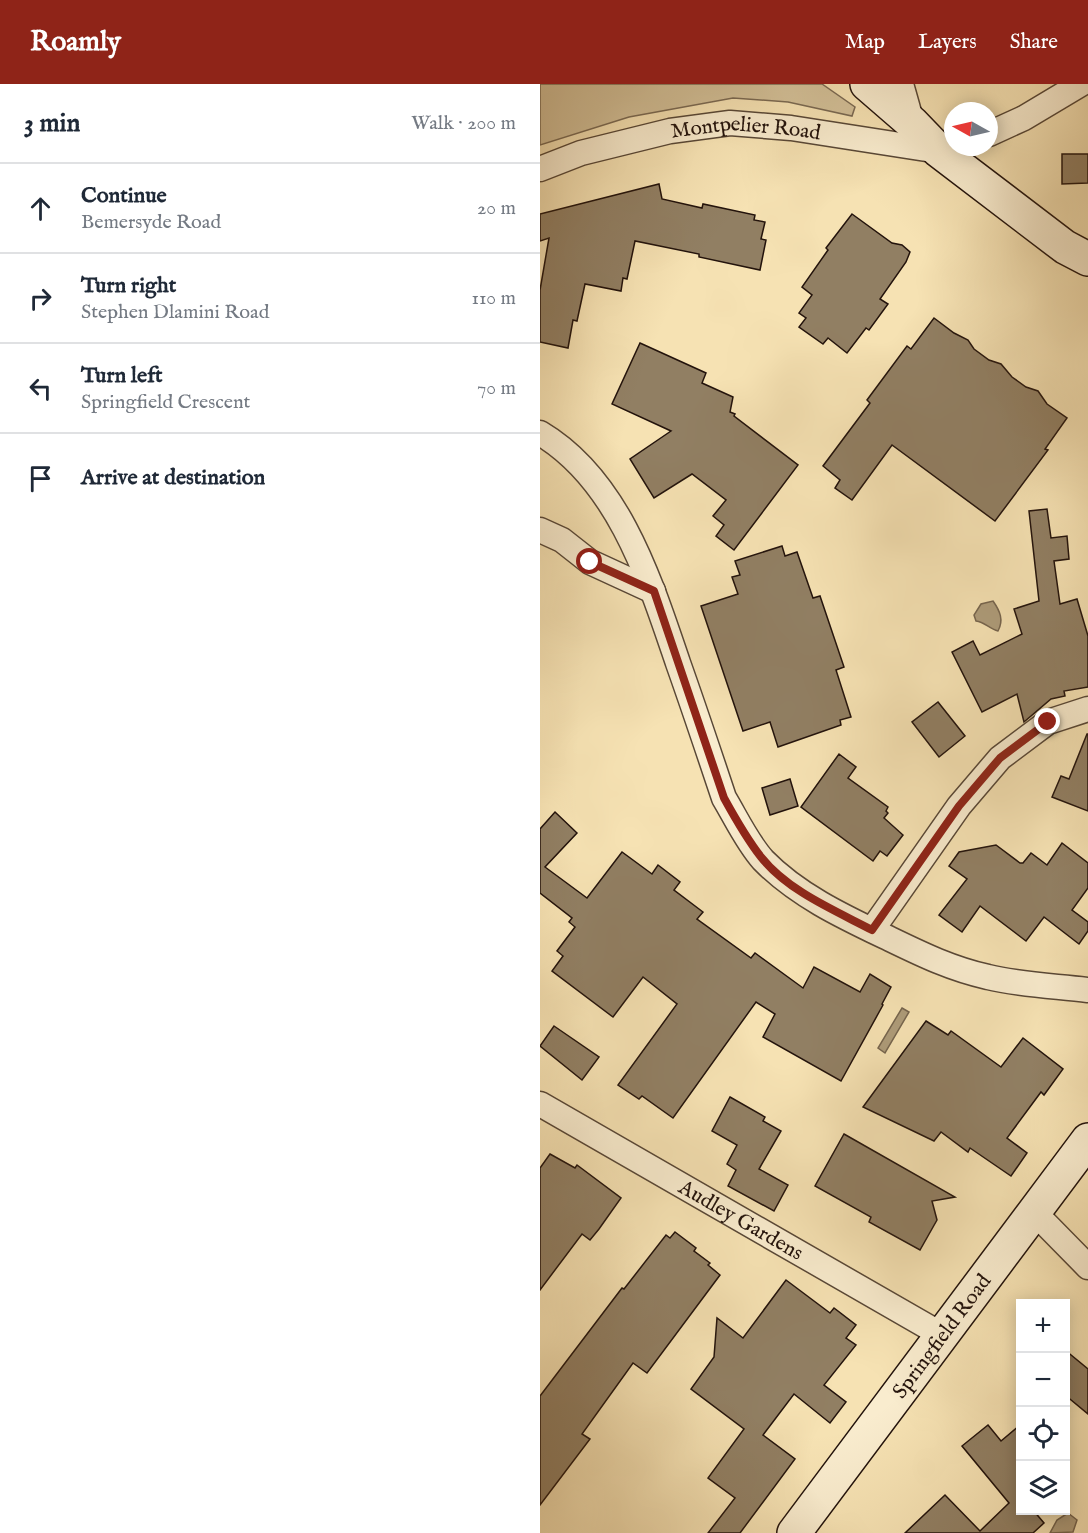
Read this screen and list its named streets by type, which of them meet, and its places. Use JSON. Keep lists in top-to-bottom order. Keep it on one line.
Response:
{"streets":{"street":["Montpelier Road","Audley Gardens","Springfield Road"]},"crossings":[["Audley Gardens","Springfield Road"]],"north":"left","page":{"header":"Roamly","nav":["Map","Layers","Share"],"heading":["3 min","Walk · 200 m"],"list":[["Continue","Bemersyde Road","20 m"],["Turn right","Stephen Dlamini Road","110 m"],["Turn left","Springfield Crescent","70 m"],"Arrive at destination"],"map_buttons":["+","−"]}}
